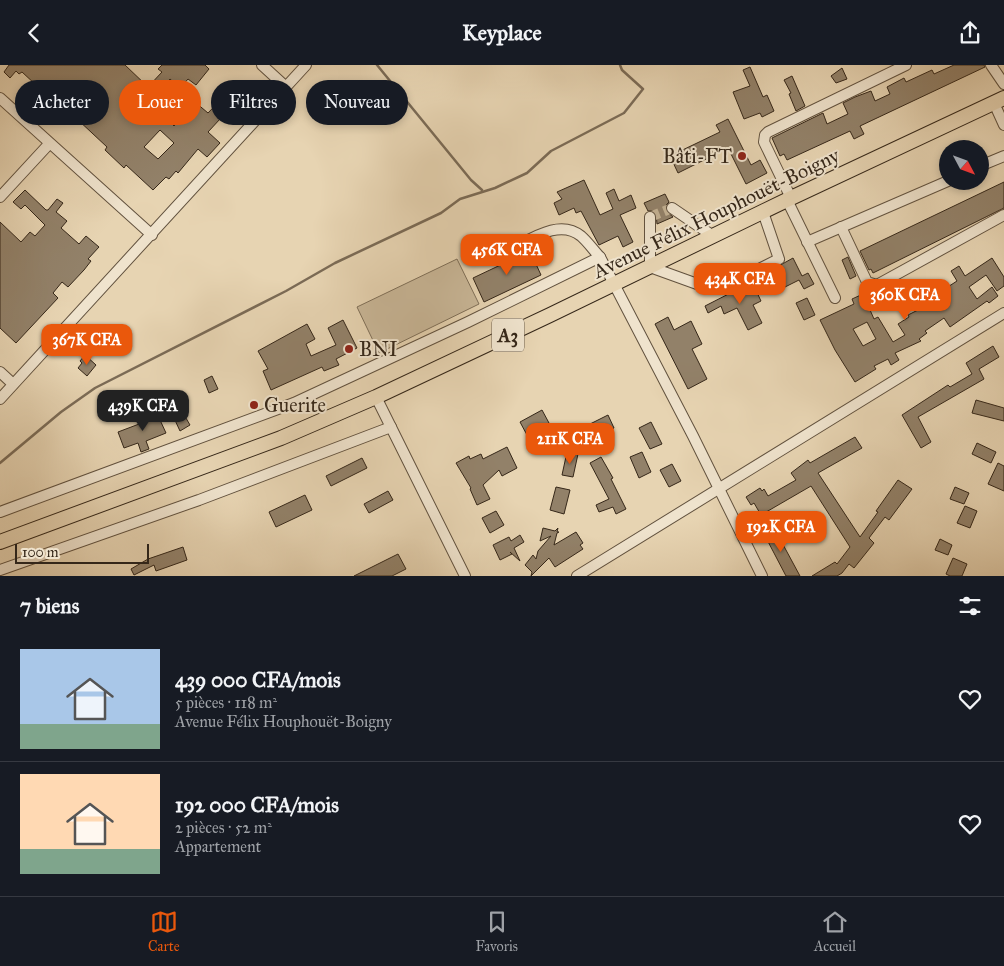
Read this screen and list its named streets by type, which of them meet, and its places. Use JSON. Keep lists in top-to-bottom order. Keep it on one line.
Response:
{"streets":{"highway":["Avenue Félix Houphouët-Boigny","A3"]},"places":["Bâti-FT","BNI","Guerite"],"scale_bar":"100 m","north":"bottom right","page":{"header":"Keyplace","chip":["Acheter","Louer","Filtres","Nouveau"],"price":["456K CFA","434K CFA","360K CFA","367K CFA","439K CFA","211K CFA","192K CFA"],"scale":"100 m","heading":"7 biens","list":[{"name":"439 000 CFA/mois","note":"5 pièces · 118 m² · Avenue Félix Houphouët-Boigny"},{"name":"192 000 CFA/mois","note":"2 pièces · 52 m² · Appartement"}],"tabs":["Carte","Favoris","Accueil"]}}
